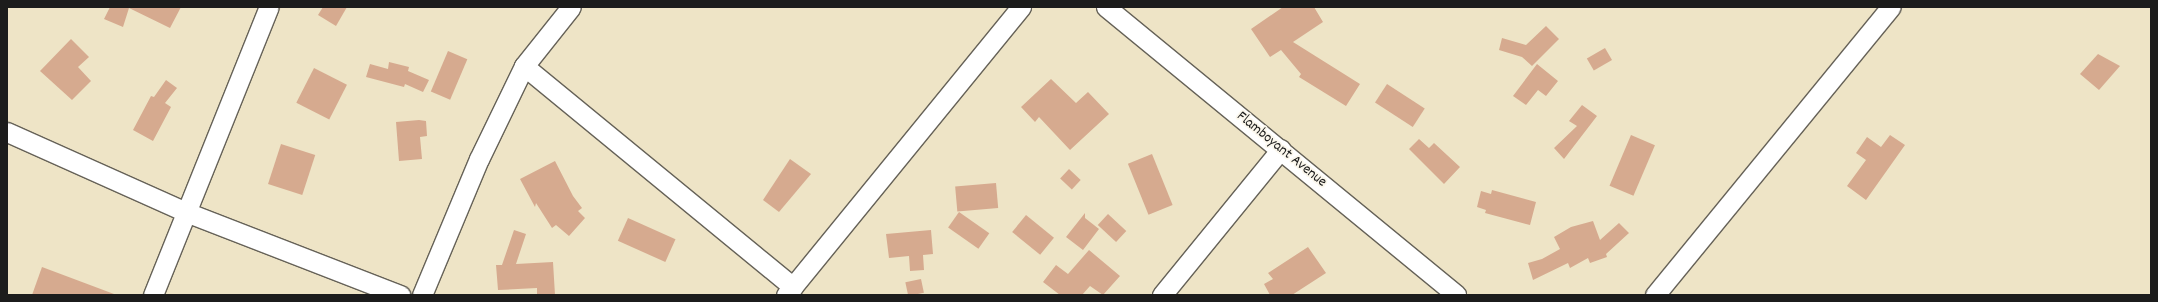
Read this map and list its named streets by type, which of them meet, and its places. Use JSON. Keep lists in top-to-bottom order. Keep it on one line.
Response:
{"streets":{"street":["Flamboyant Avenue"]}}
